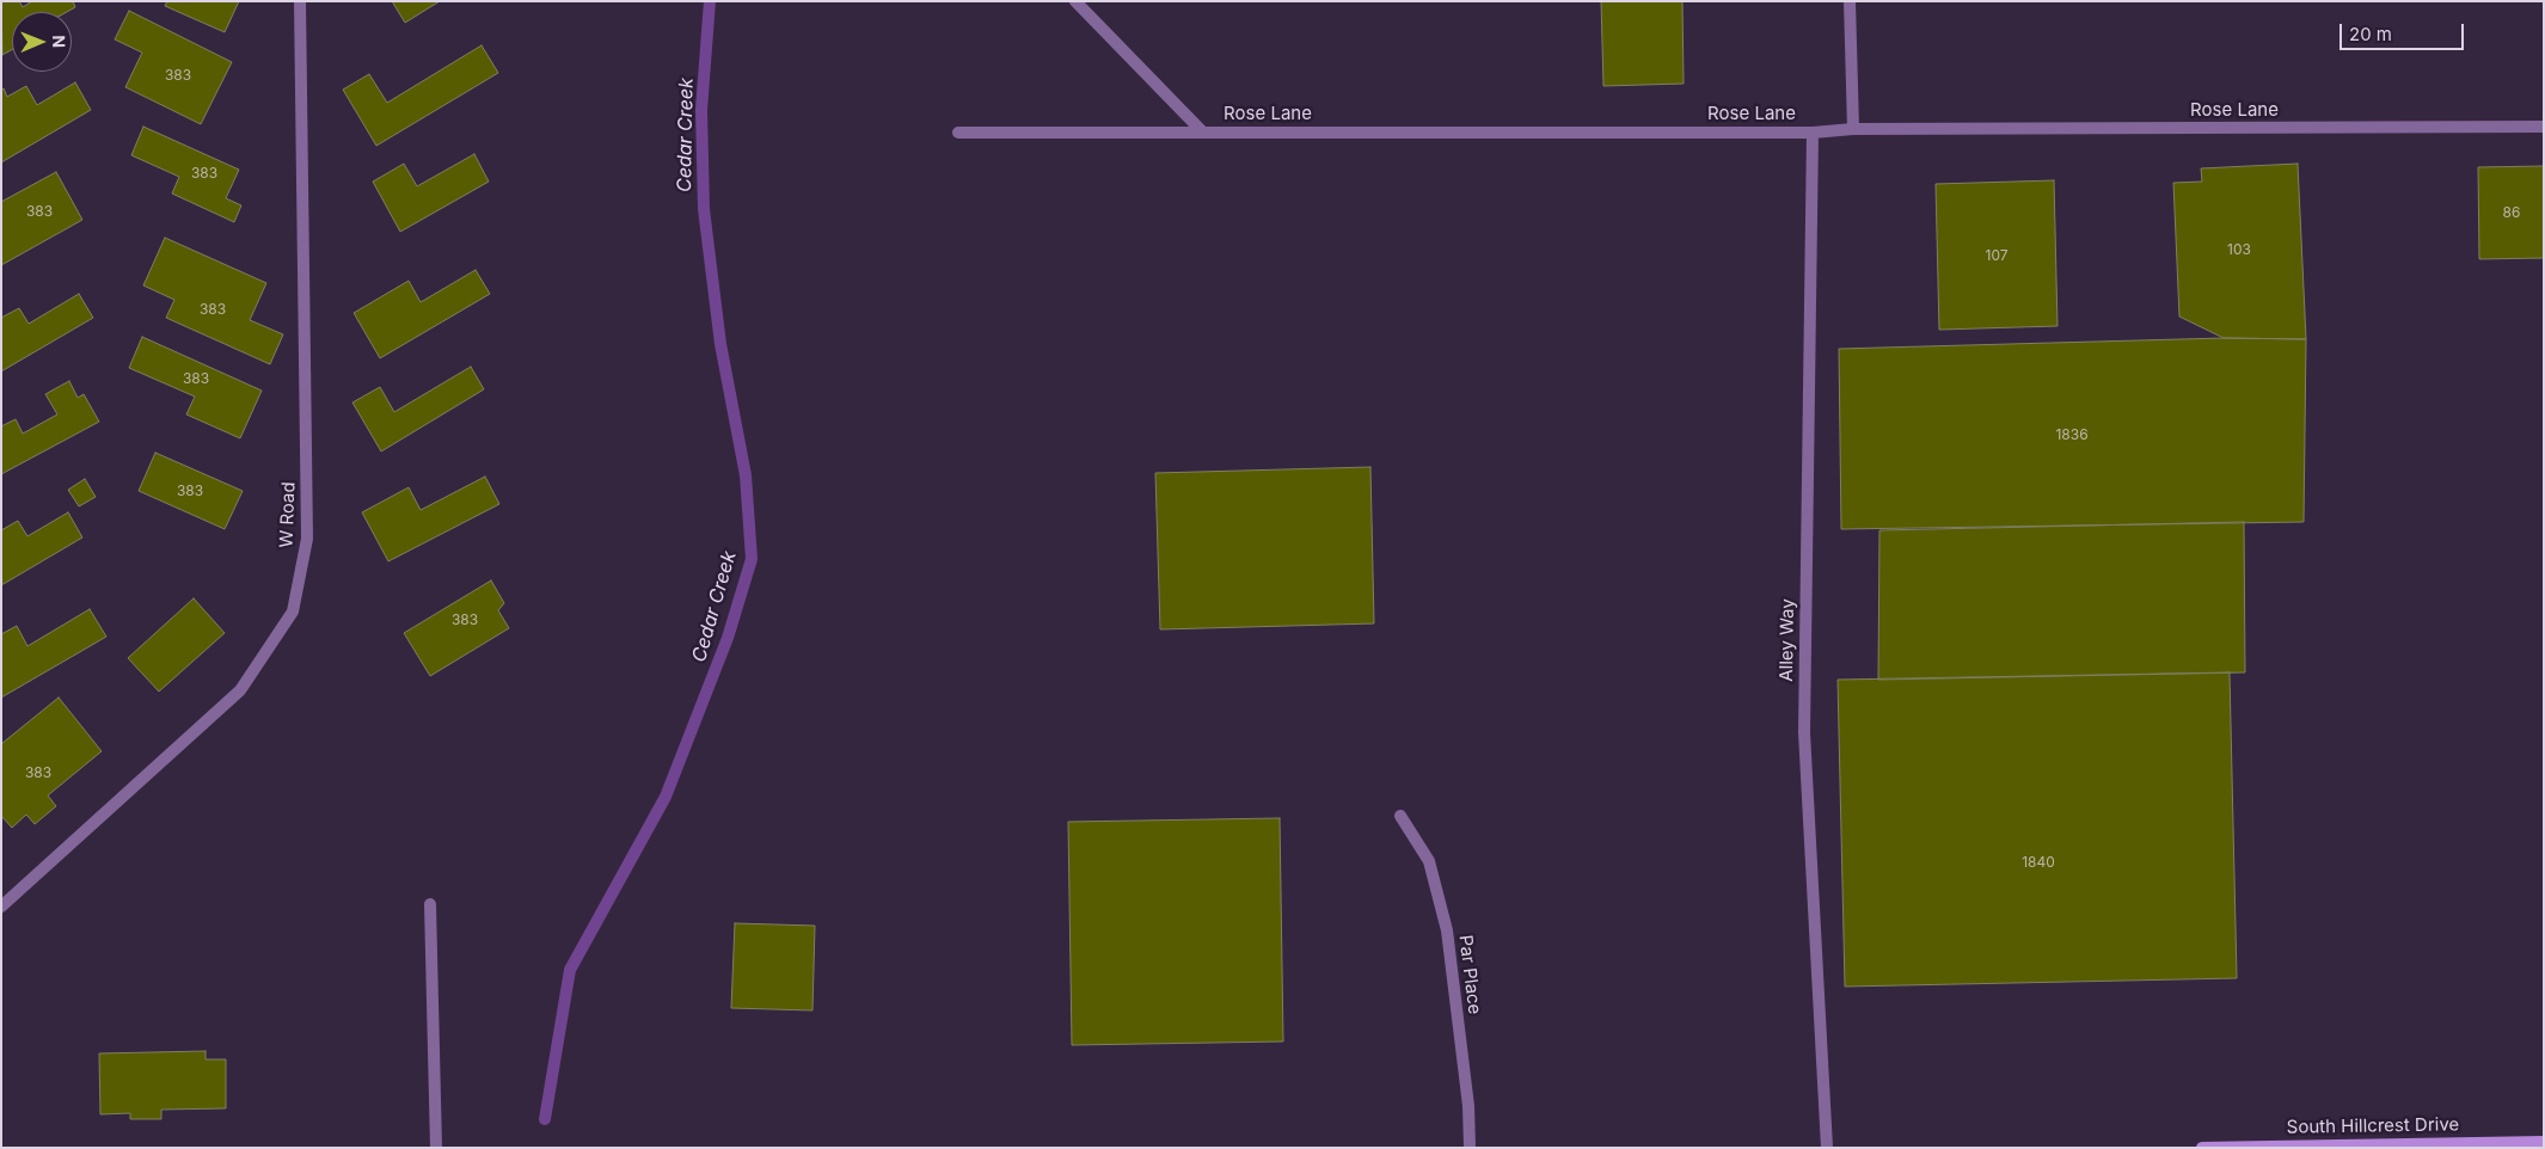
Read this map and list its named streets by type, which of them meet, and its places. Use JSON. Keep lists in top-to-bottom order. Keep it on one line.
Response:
{"streets":{"street":["Rose Lane","W Road","Alley Way","Par Place","South Hillcrest Drive"]},"crossings":[["Rose Lane","Alley Way"]],"water":["Cedar Creek"],"house_numbers":["383","383","383","86","103","107","383","383","1836","383","383","383","1840"],"scale_bar":"20 m","north":"right"}
